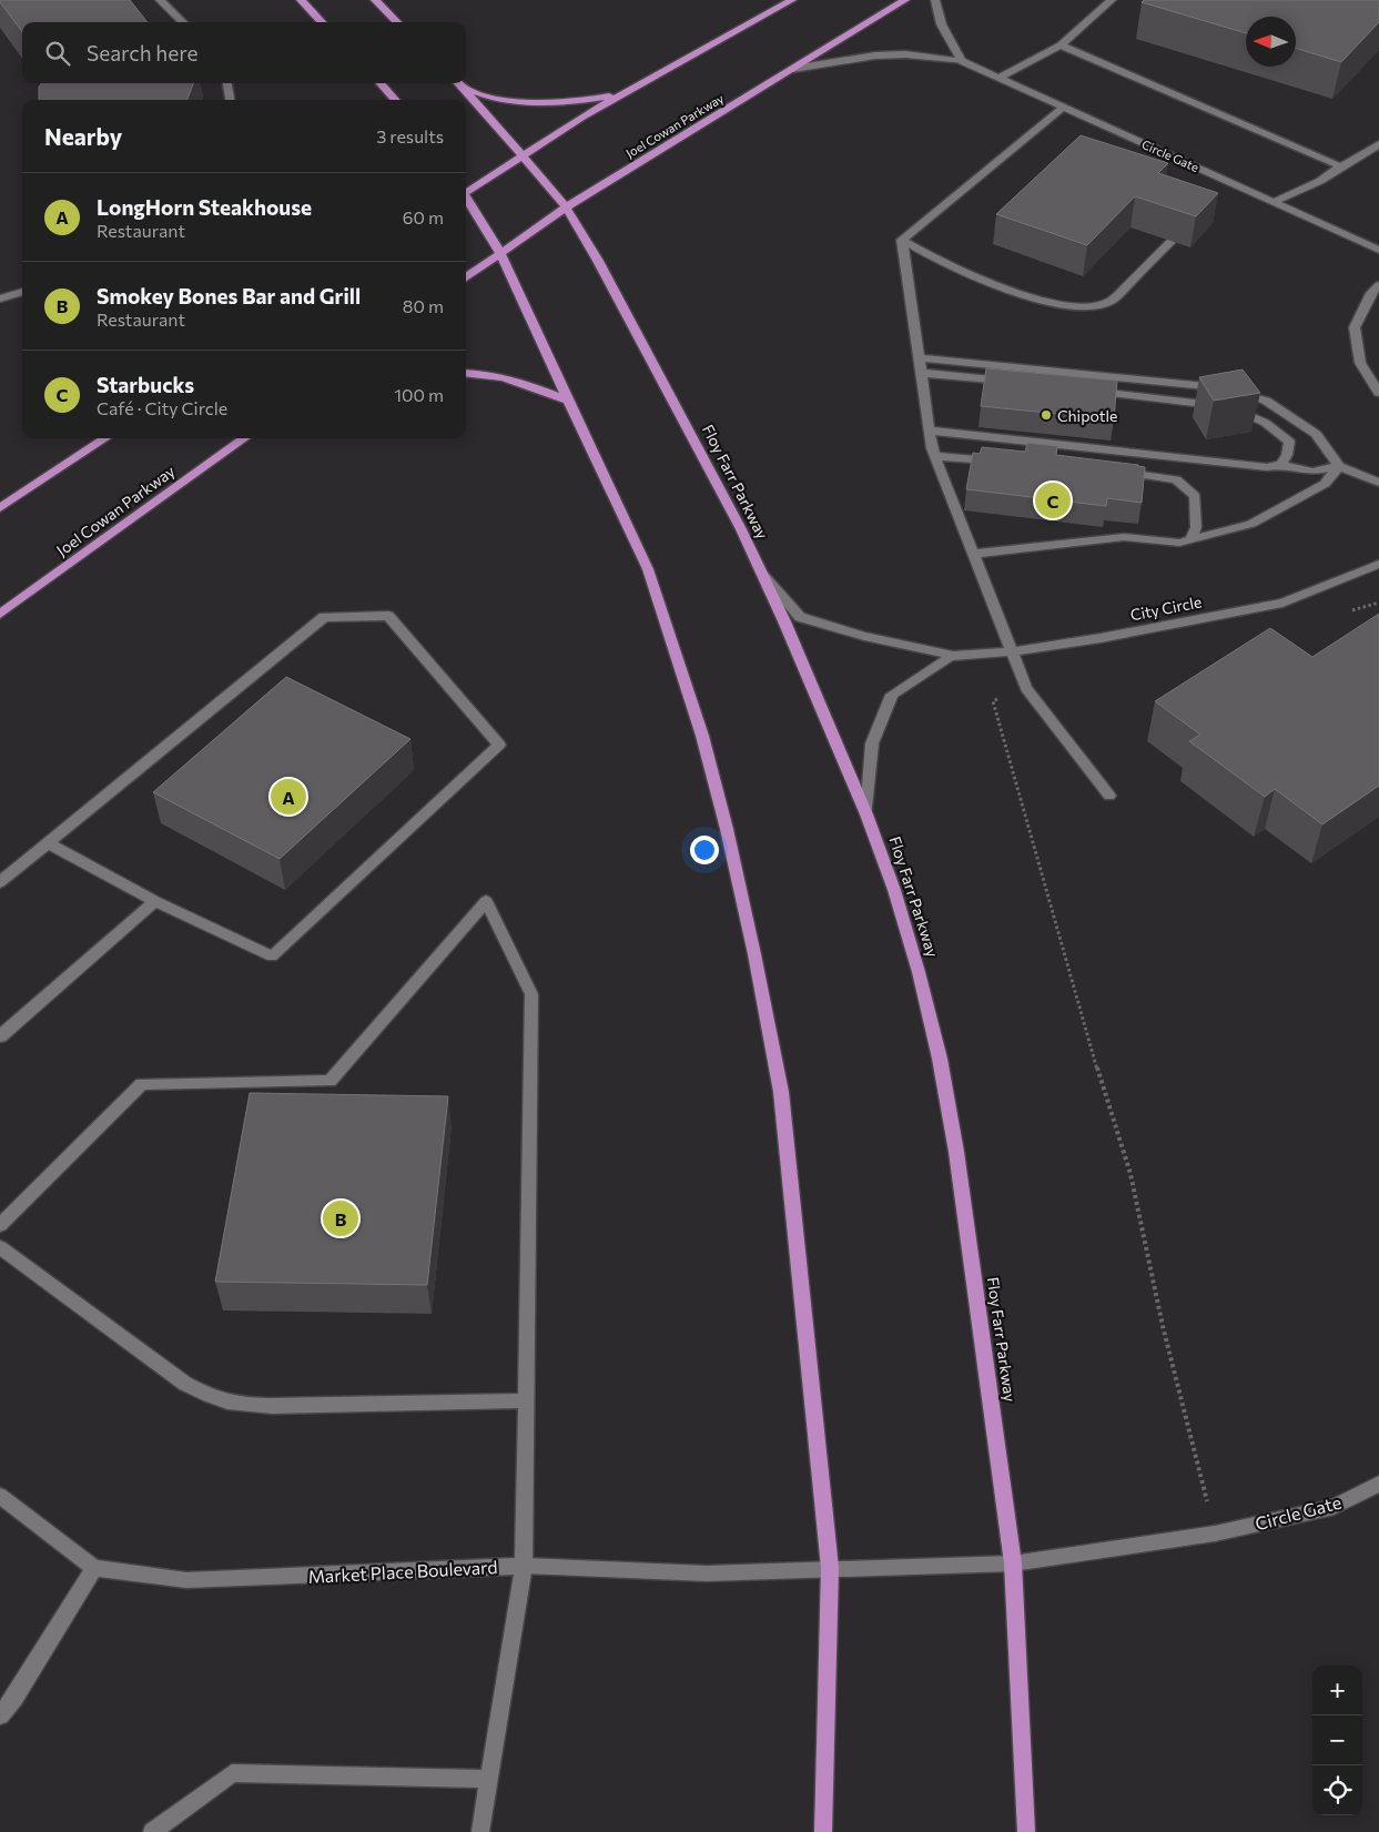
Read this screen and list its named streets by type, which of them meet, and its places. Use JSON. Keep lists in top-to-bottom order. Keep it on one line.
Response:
{"streets":{"main road":["Joel Cowan Parkway","Floy Farr Parkway"],"street":["Circle Gate","City Circle","Market Place Boulevard"]},"crossings":[["Joel Cowan Parkway","Circle Gate"],["Joel Cowan Parkway","Floy Farr Parkway"],["Circle Gate","Floy Farr Parkway"],["Circle Gate","Market Place Boulevard"],["Floy Farr Parkway","City Circle"],["Floy Farr Parkway","Market Place Boulevard"]],"places":["Chipotle"],"north":"left","page":{"search":"Search here","heading":["Nearby","3 results"],"list":[{"mark":"A","name":"LongHorn Steakhouse","note":"Restaurant","value":"60 m"},{"mark":"B","name":"Smokey Bones Bar and Grill","note":"Restaurant","value":"80 m"},{"mark":"C","name":"Starbucks","note":"Café · City Circle","value":"100 m"}],"pins":["C","A","B"],"map_buttons":["+","−"]}}
